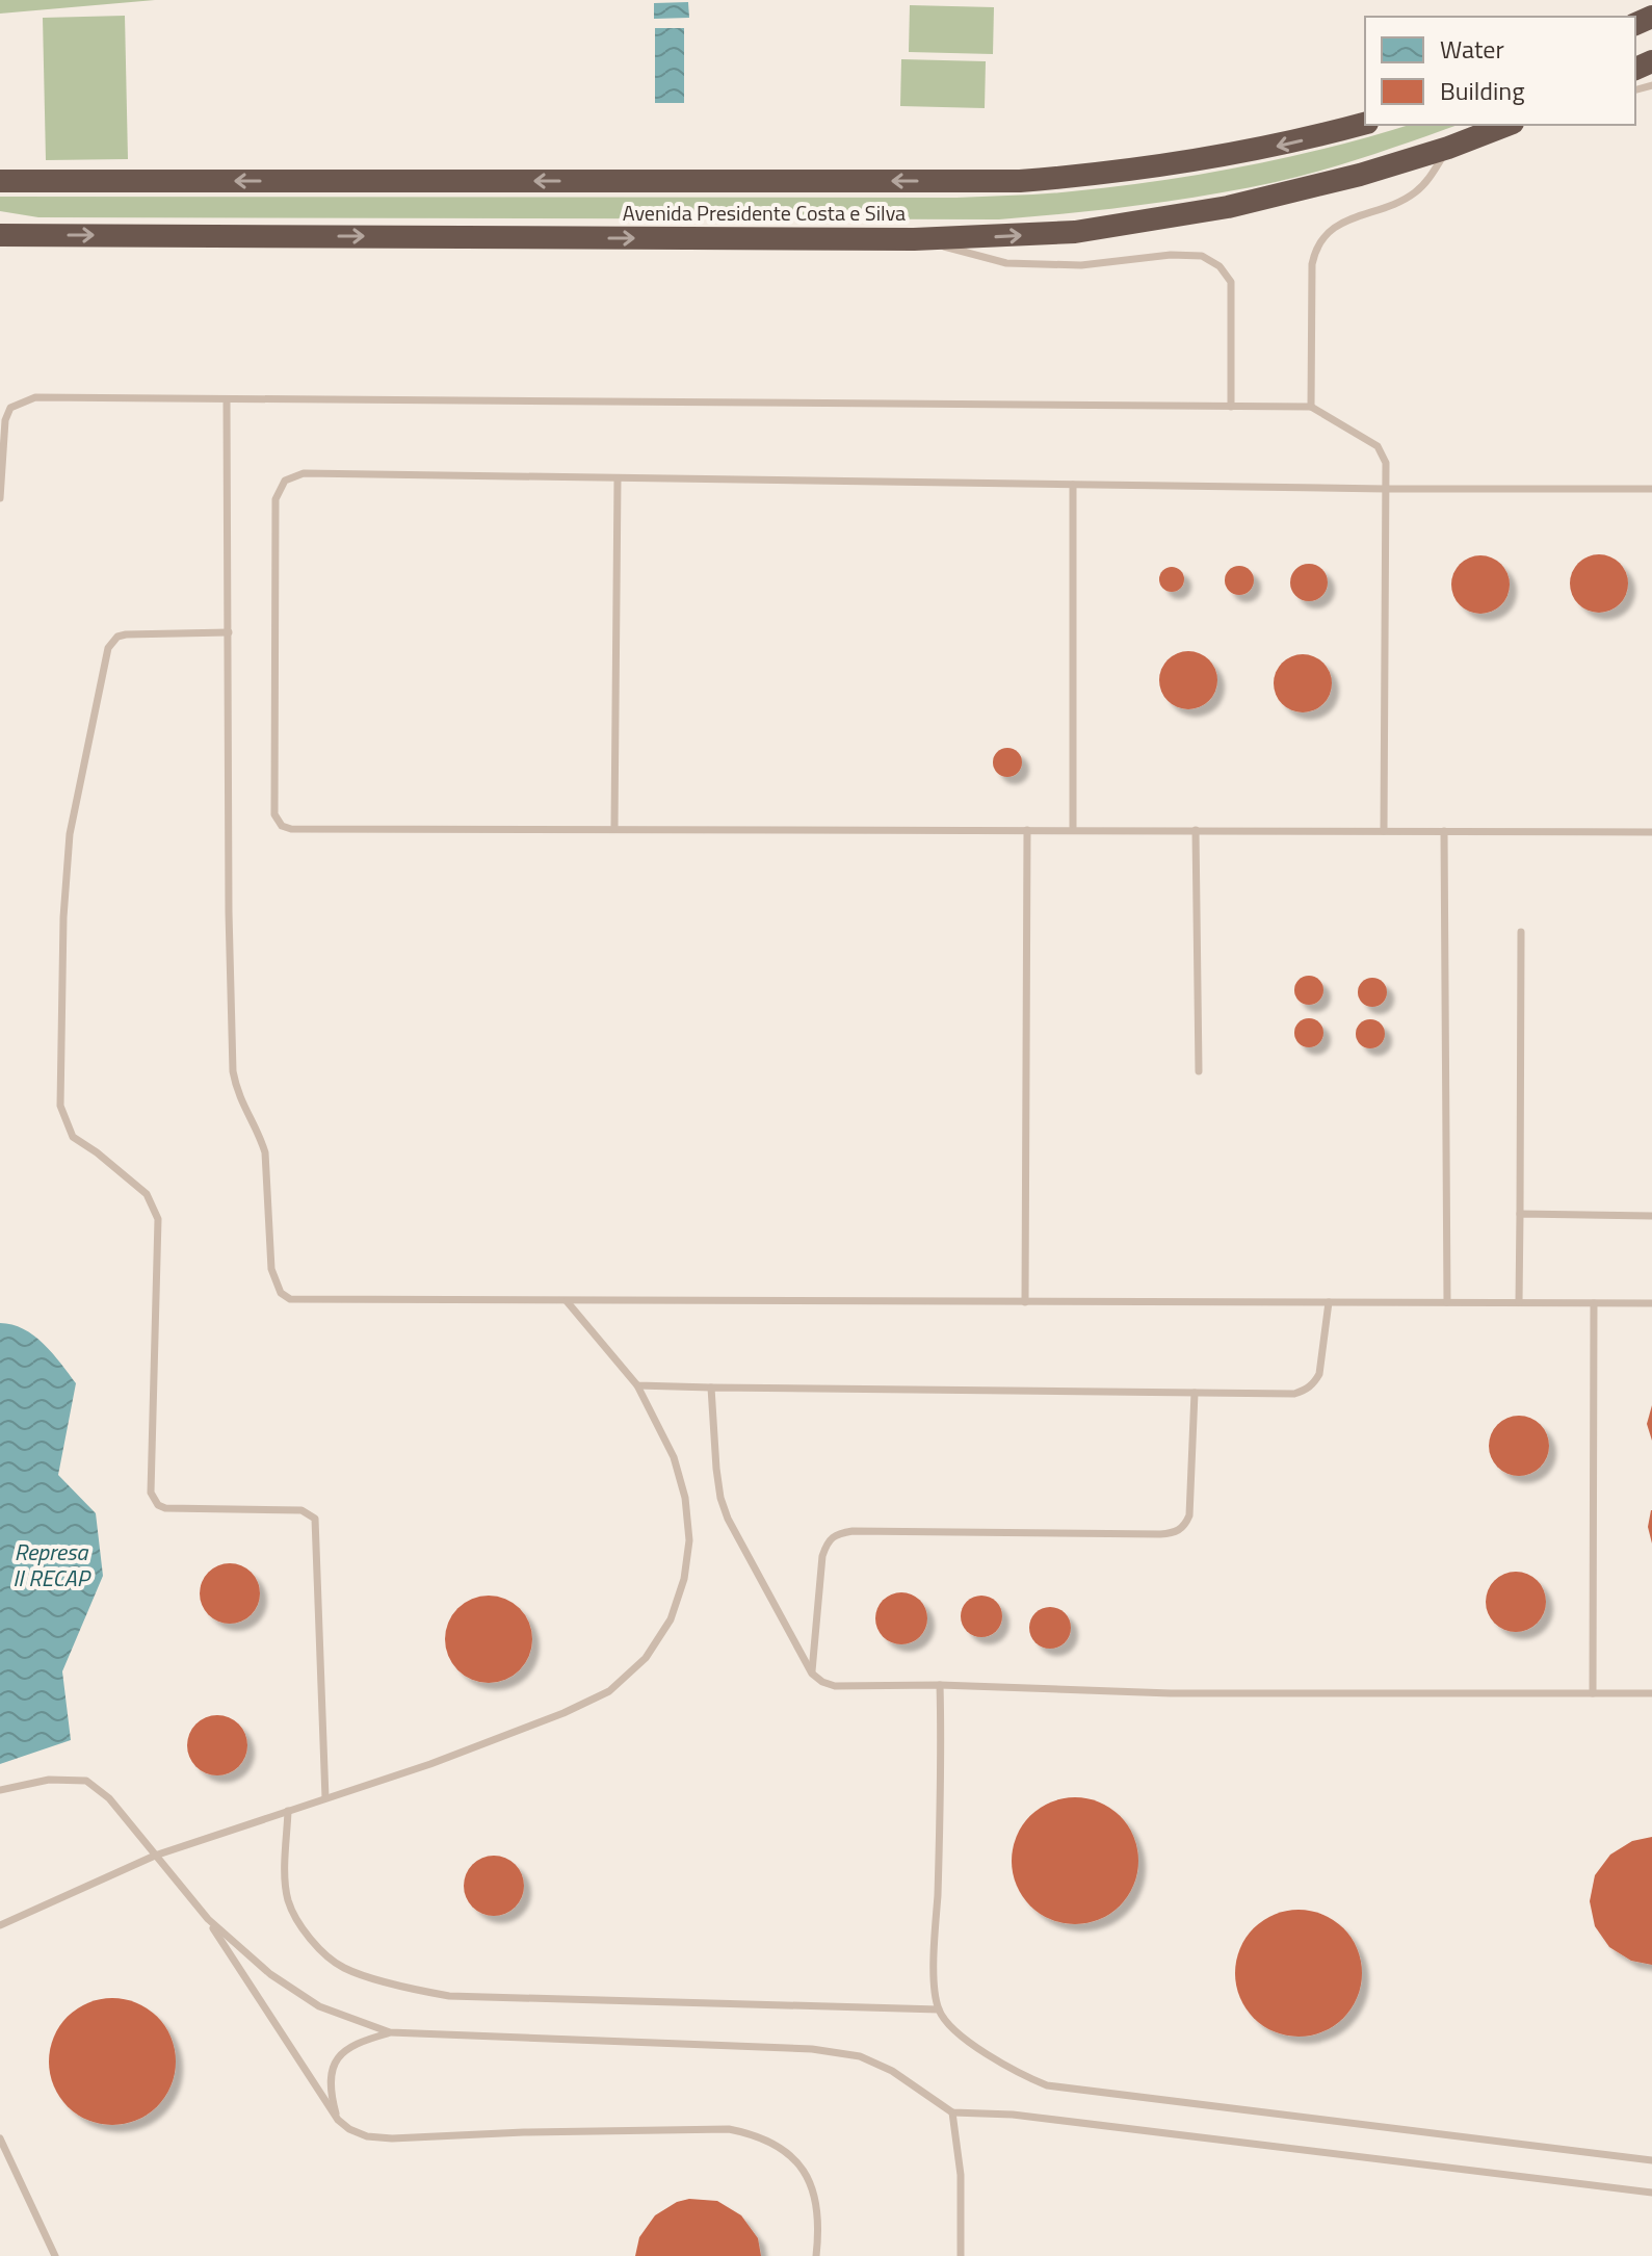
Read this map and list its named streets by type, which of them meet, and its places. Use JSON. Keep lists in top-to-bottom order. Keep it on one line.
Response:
{"streets":{"highway":["Avenida Presidente Costa e Silva"]},"water":["Represa II RECAP"],"legend":["Water","Building"]}
